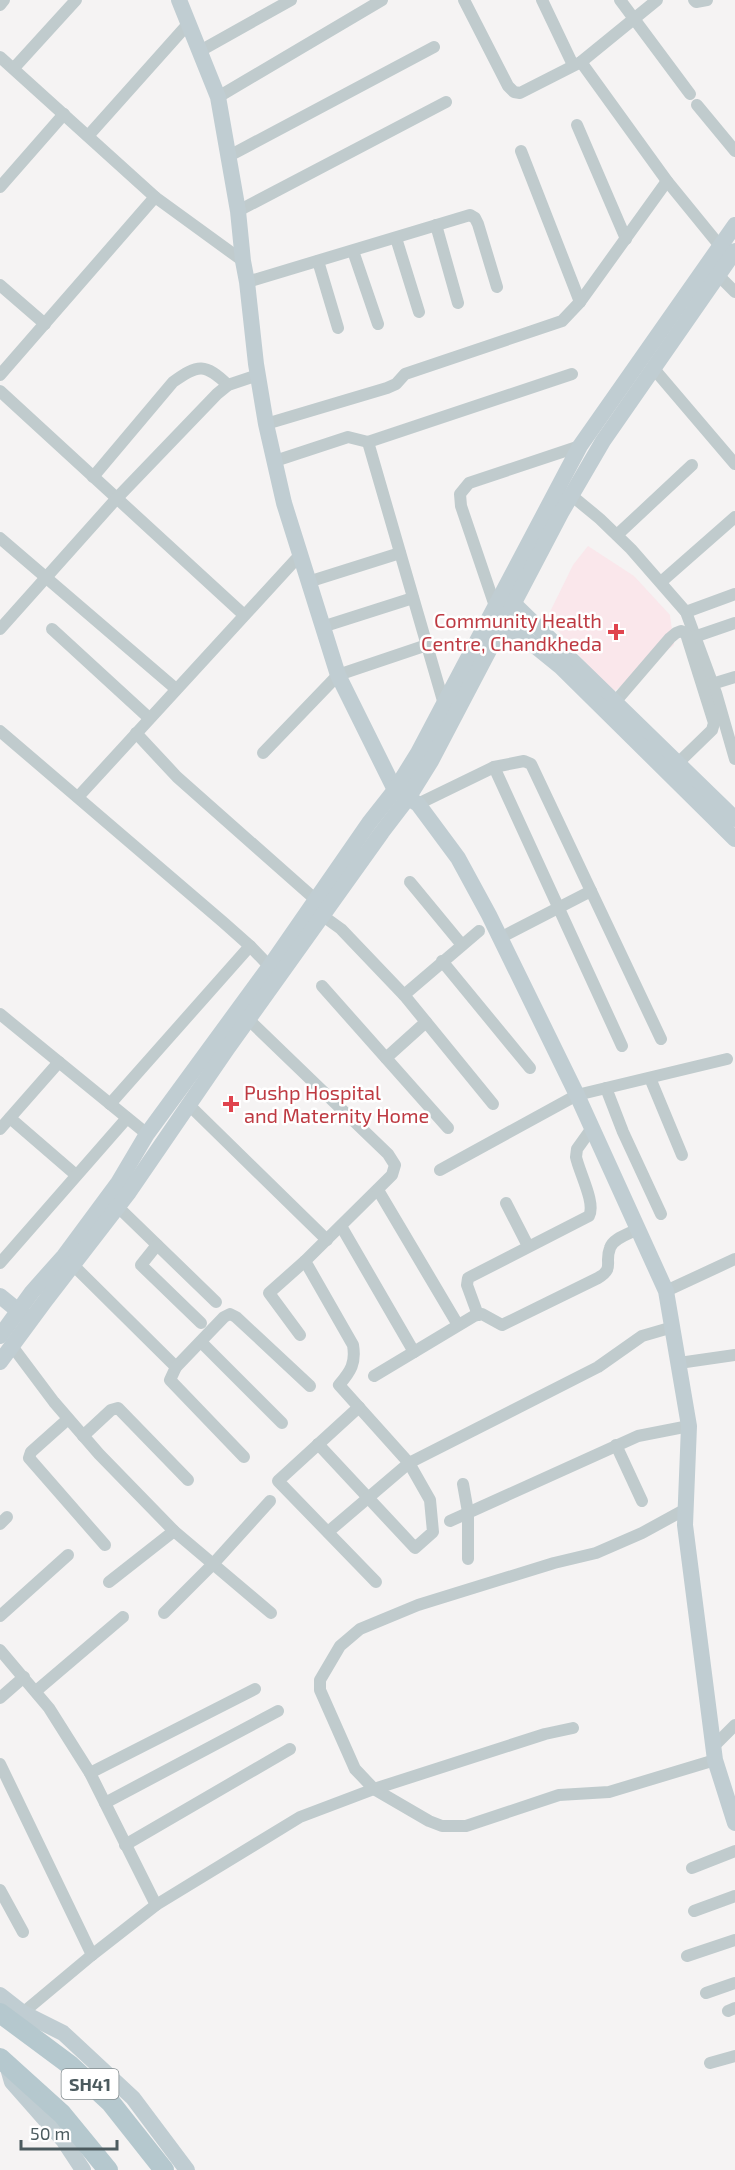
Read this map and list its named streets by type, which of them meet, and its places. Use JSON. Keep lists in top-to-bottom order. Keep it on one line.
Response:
{"streets":{"main road":["SH41"]},"places":{"health":["Community Health Centre, Chandkheda","Pushp Hospital and Maternity Home"]},"scale_bar":"50 m"}
